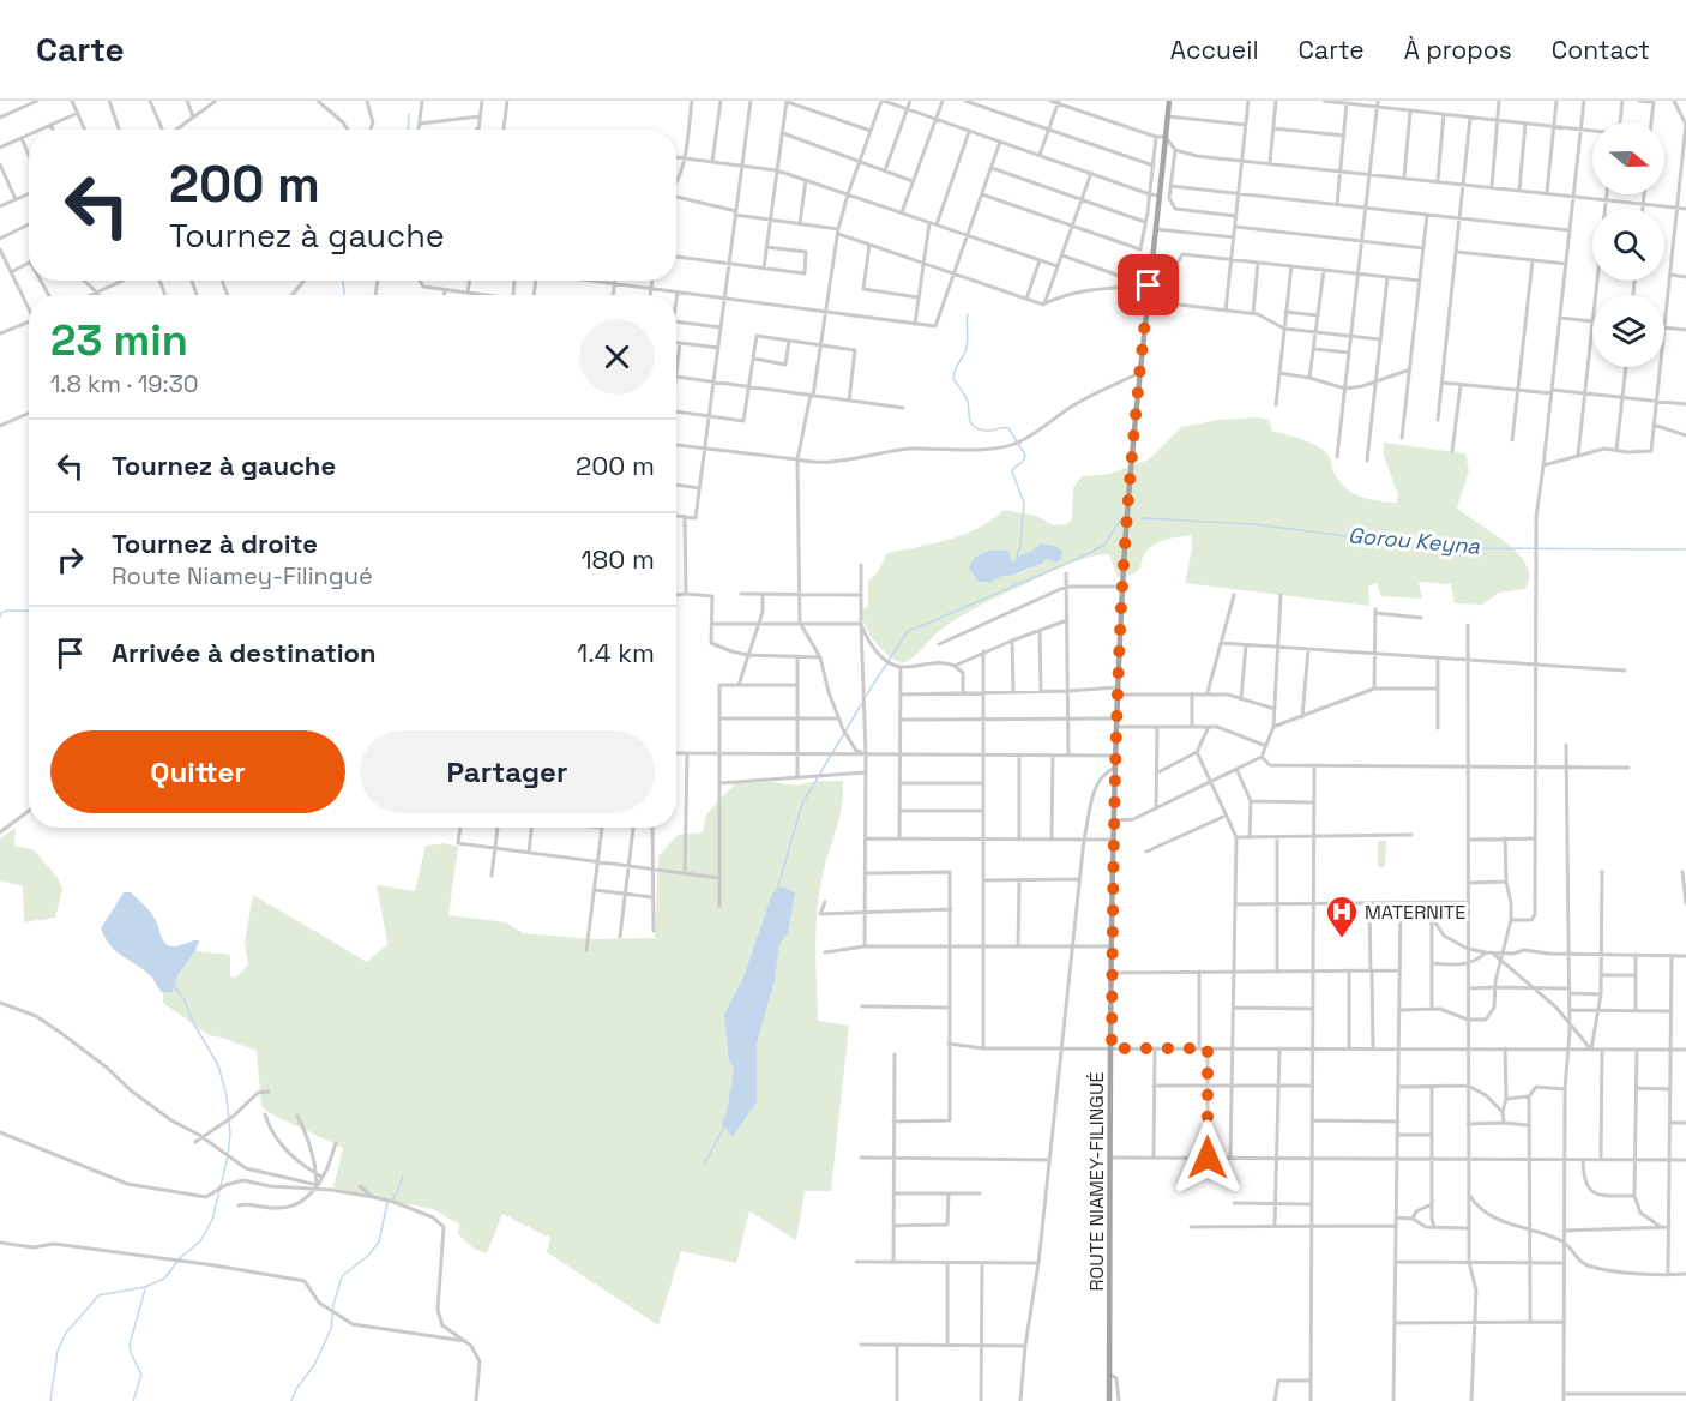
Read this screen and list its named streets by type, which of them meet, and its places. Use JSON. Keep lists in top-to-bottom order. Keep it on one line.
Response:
{"streets":{"main road":["ROUTE NIAMEY-FILINGUÉ"]},"water":["Gorou Keyna"],"places":{"hospital":["MATERNITE"]},"north":"right","page":{"header":"Carte","nav":["Accueil","Carte","À propos","Contact"],"turn":["200 m","Tournez à gauche"],"heading":["23 min","1.8 km · 19:30"],"list":[{"name":"Tournez à gauche","value":"200 m"},{"name":"Tournez à droite","note":"Route Niamey-Filingué","value":"180 m"},{"name":"Arrivée à destination","value":"1.4 km"}],"buttons":["Quitter","Partager"]}}
